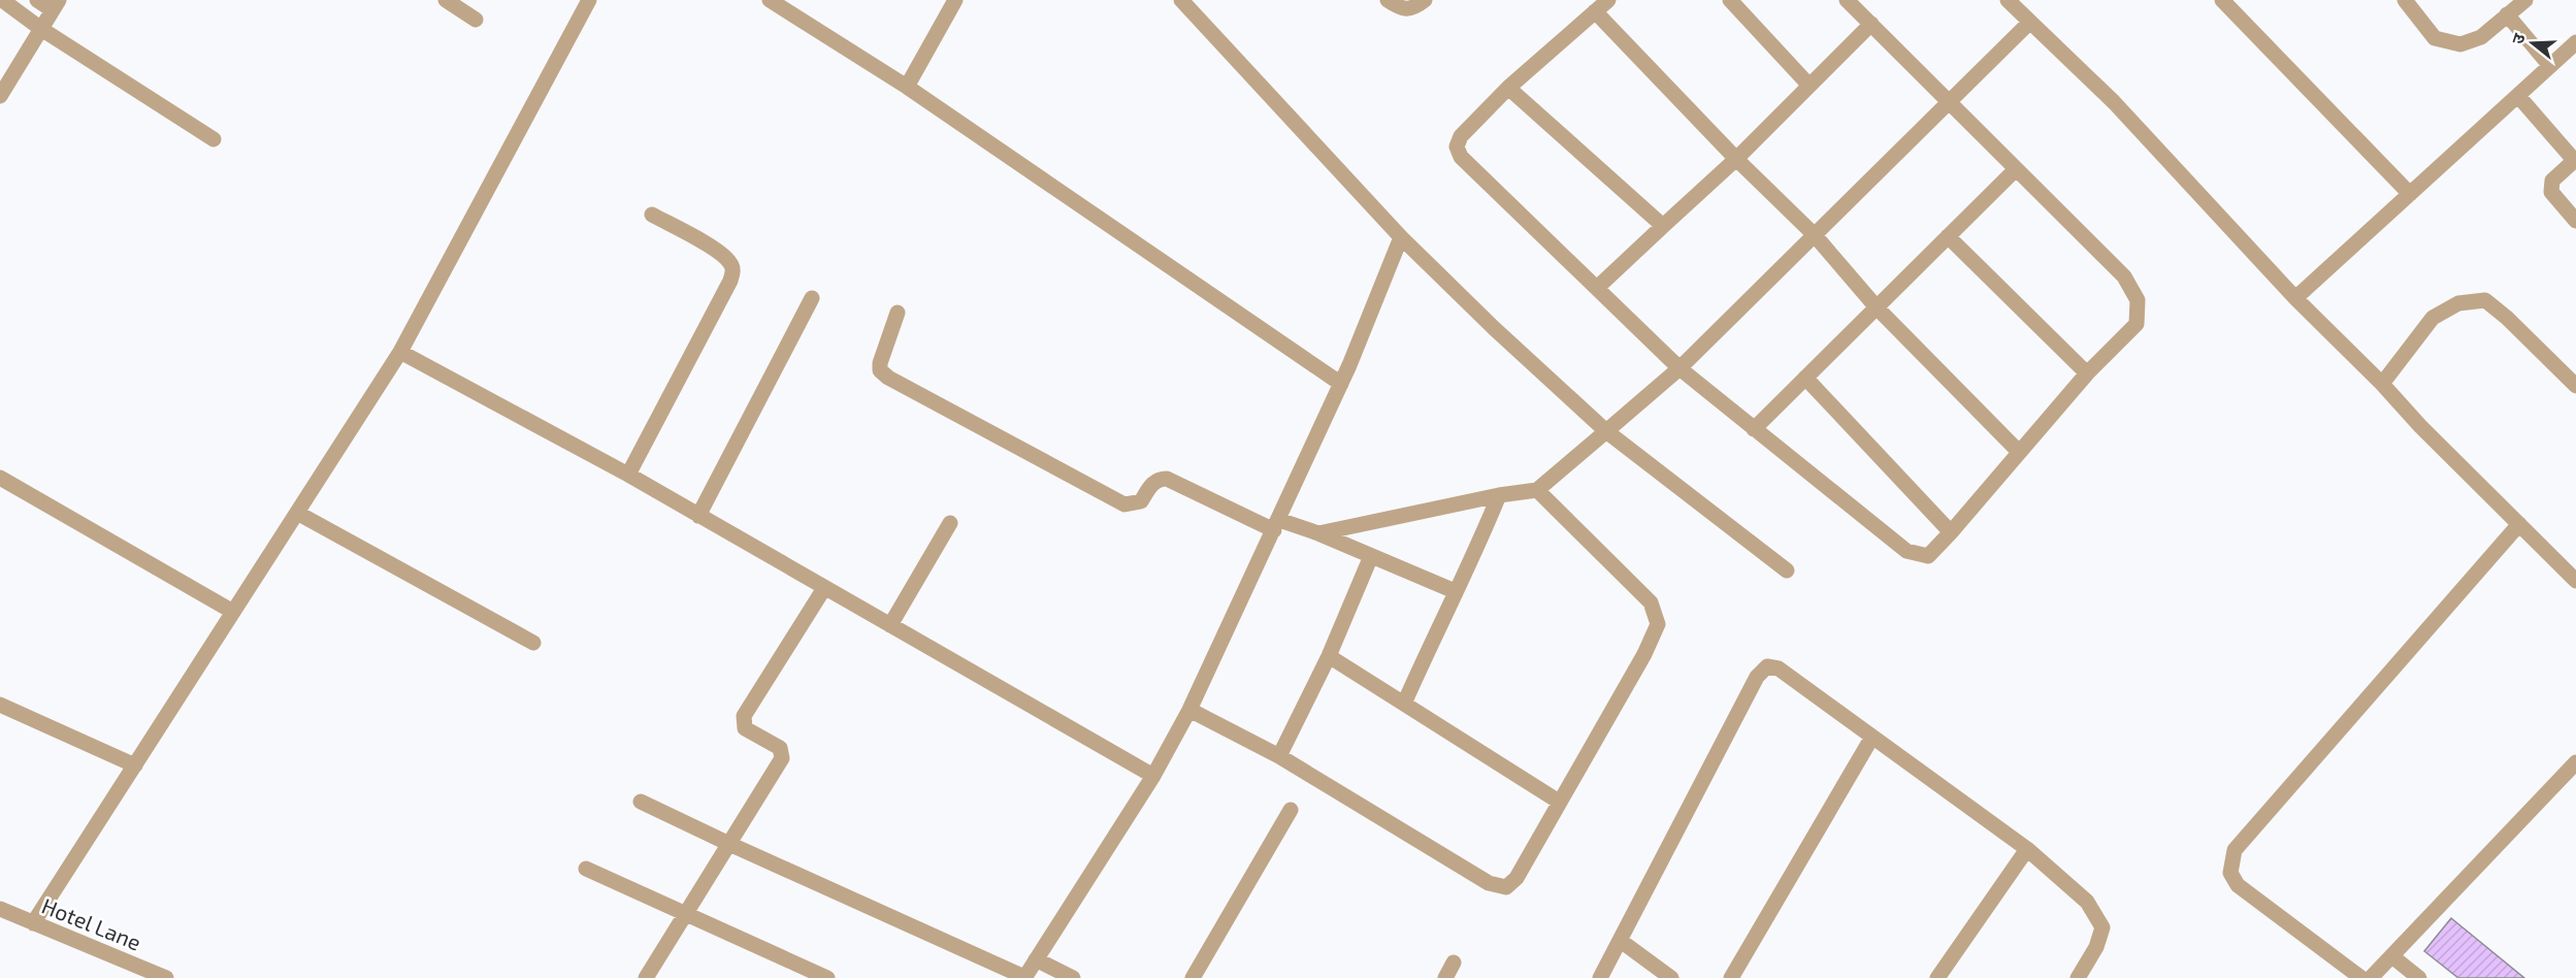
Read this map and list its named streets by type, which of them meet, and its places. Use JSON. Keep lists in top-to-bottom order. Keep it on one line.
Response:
{"streets":{"street":["Hotel Lane"]},"north":"left"}
